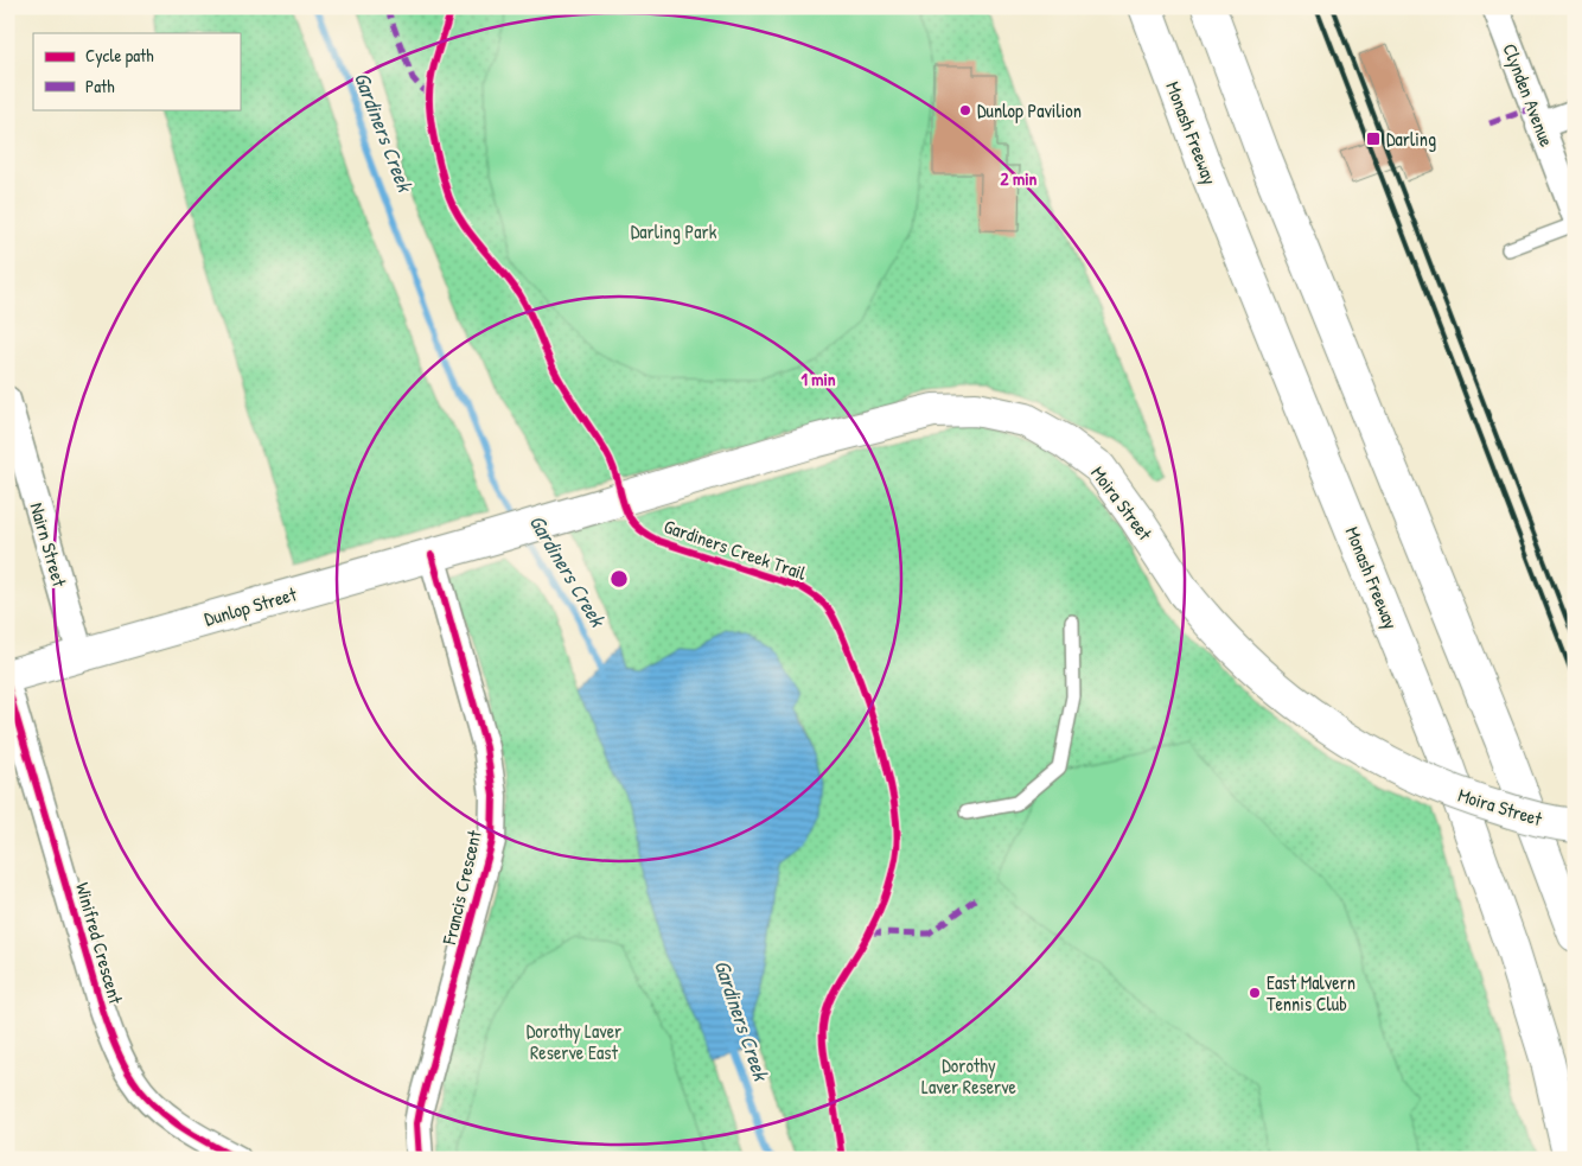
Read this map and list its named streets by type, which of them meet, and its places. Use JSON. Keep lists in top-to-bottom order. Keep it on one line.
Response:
{"streets":{"main road":["Monash Freeway","Moira Street","Dunlop Street"],"street":["Clynden Avenue","Nairn Street","Francis Crescent","Winifred Crescent"],"cycle path":["Gardiners Creek Trail"]},"crossings":[["Moira Street","Dunlop Street"],["Nairn Street","Dunlop Street"],["Dunlop Street","Francis Crescent"]],"water":["Gardiners Creek"],"parks":["Darling Park","Dorothy Laver Reserve East","Dorothy Laver Reserve"],"places":{"other":["Dunlop Pavilion","East Malvern Tennis Club"],"transit":["Darling"]},"legend":["Cycle path","Path"],"rings":["2 min","1 min"]}
